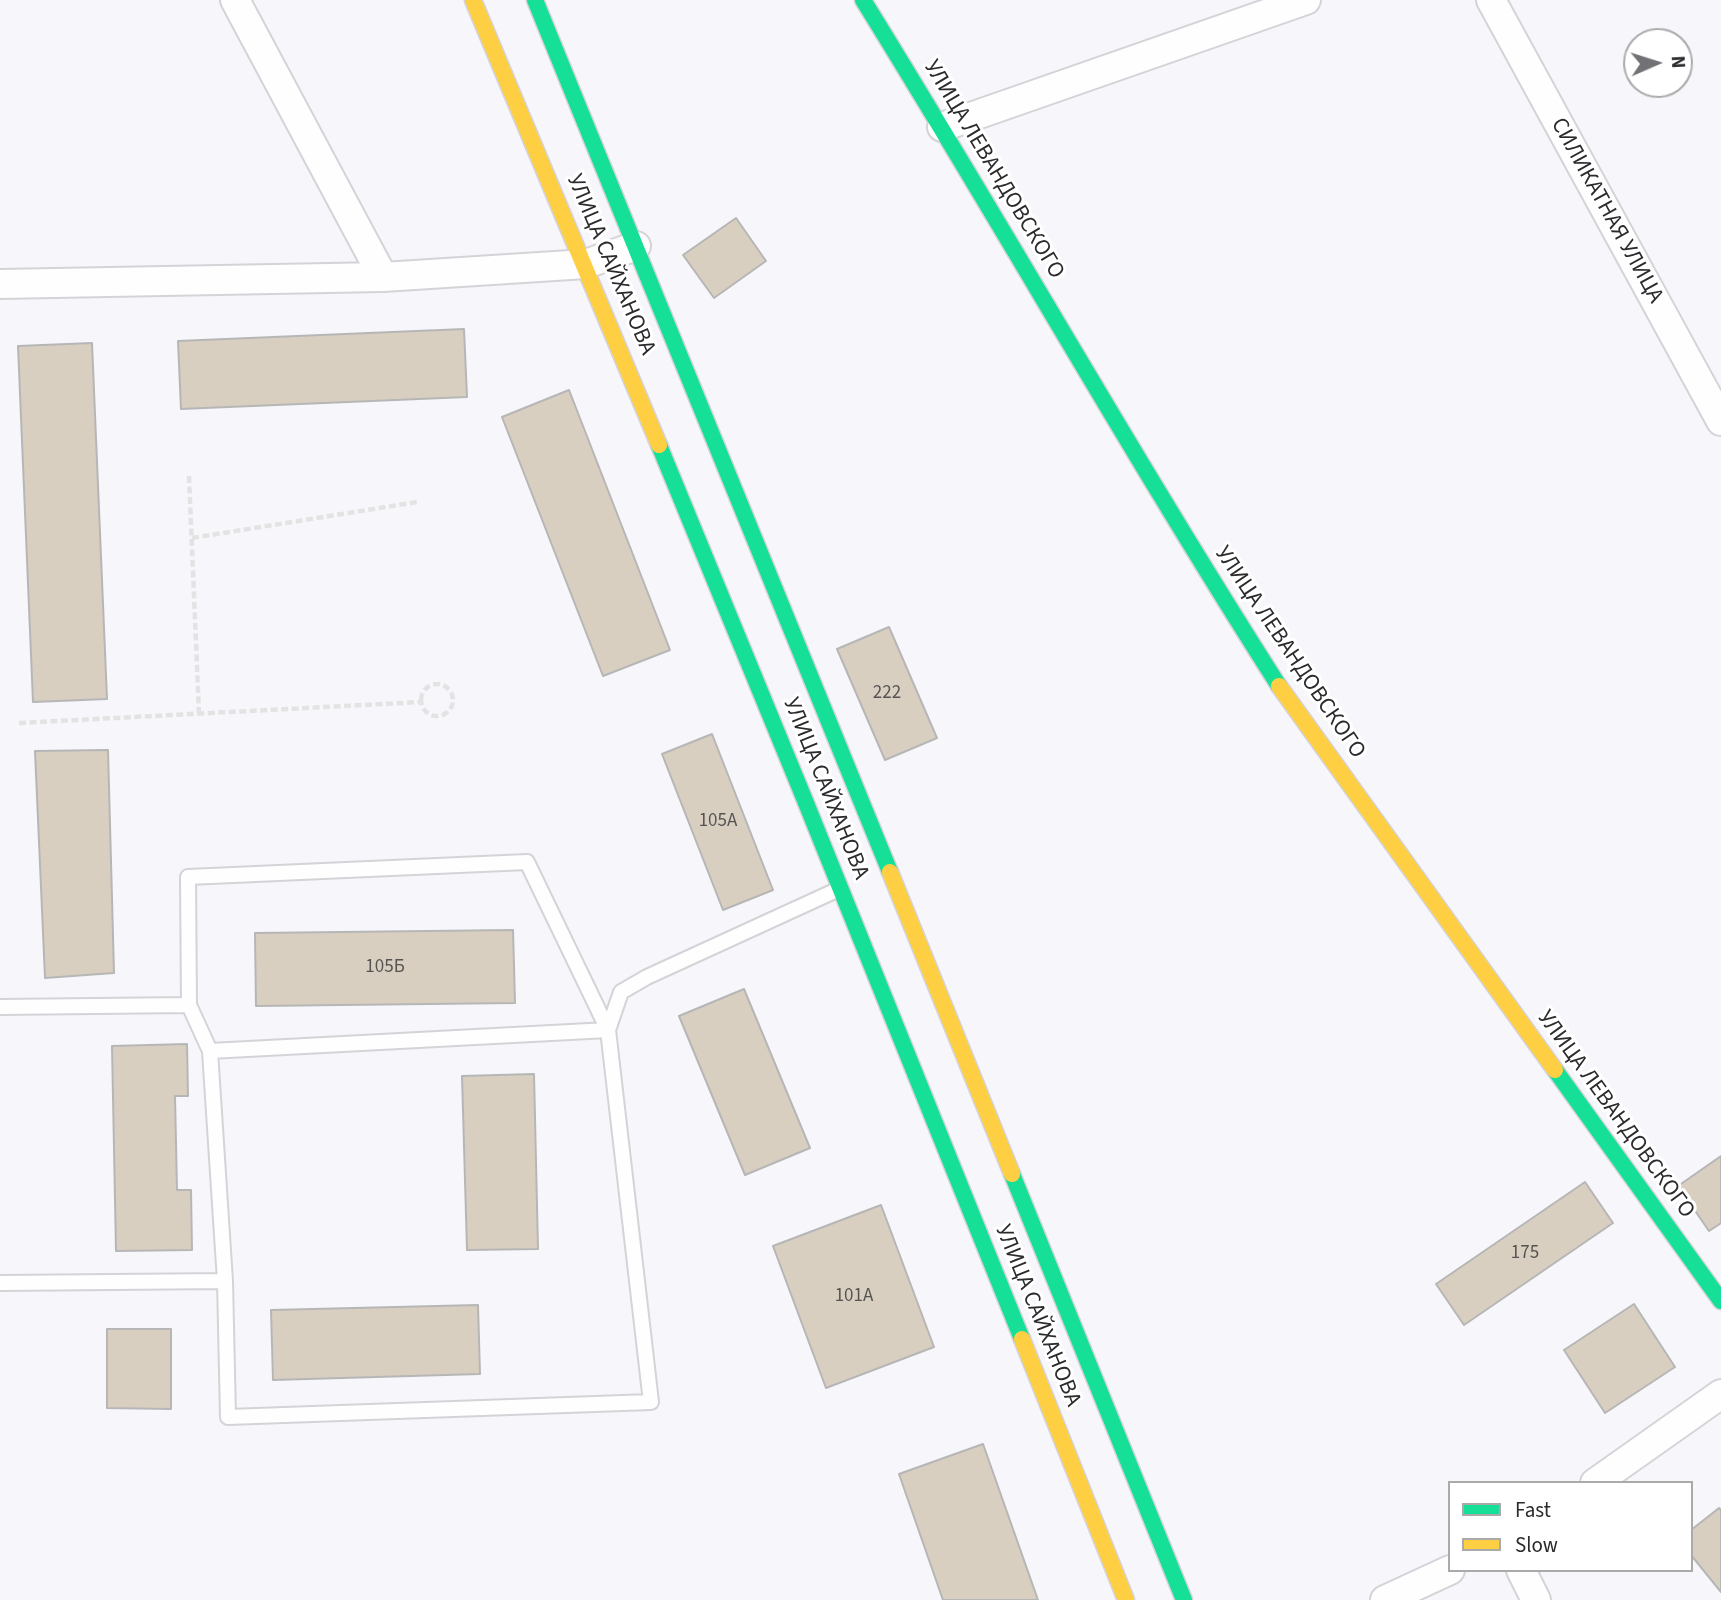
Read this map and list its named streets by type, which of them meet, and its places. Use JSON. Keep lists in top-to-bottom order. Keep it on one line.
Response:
{"streets":{"main road":["УЛИЦА ЛЕВАНДОВСКОГО","УЛИЦА САЙХАНОВА"],"street":["СИЛИКАТНАЯ УЛИЦА"]},"house_numbers":["222","105А","105Б","175","101А"],"legend":["Fast","Slow"],"north":"right"}
